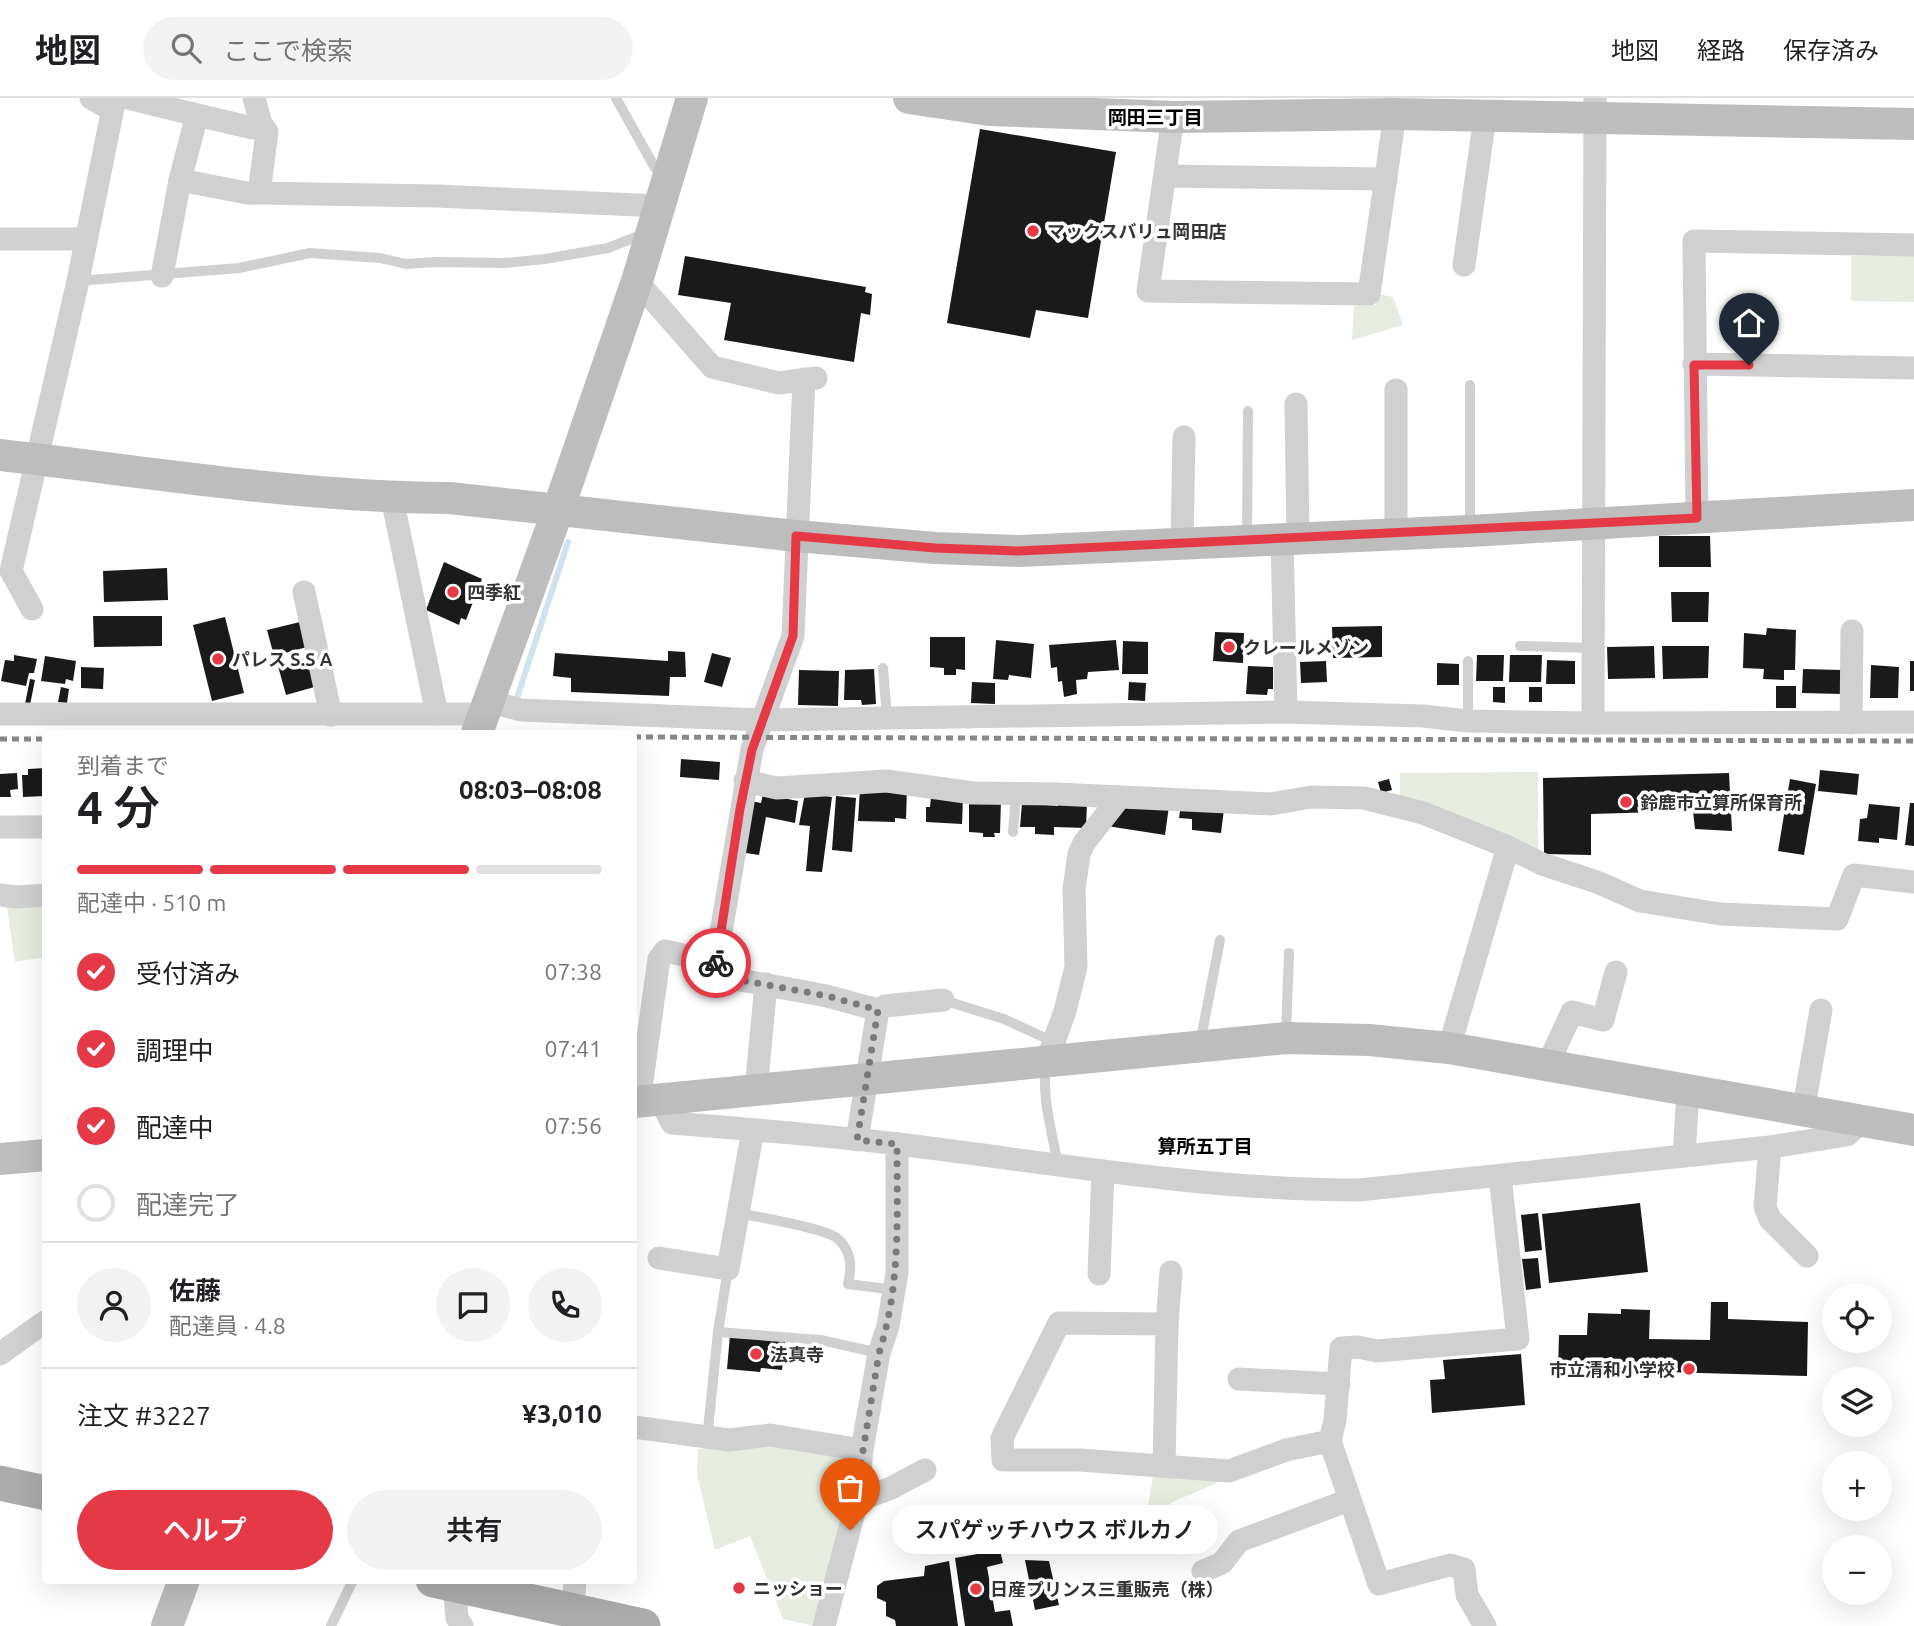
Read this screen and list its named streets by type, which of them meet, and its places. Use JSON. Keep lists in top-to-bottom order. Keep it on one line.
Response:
{"districts":["岡田三丁目","算所五丁目"],"places":["マックスバリュ岡田店","四季紅","クレールメゾン","パレス S.S A","鈴鹿市立算所保育所","法真寺","市立清和小学校","スパゲッチハウス ボルカノ","ニッショー","日産プリンス三重販売（株）"],"page":{"header":"地図","search":"ここで検索","nav":["地図","経路","保存済み"],"heading":["4 分","到着まで","08:03–08:08"],"panel":["佐藤","配達員 · 4.8","注文 #3227","¥3,010"],"bar":"配達中 · 510 m","list":[["受付済み","07:38"],["調理中","07:41"],["配達中","07:56"],"配達完了"],"map_buttons":["+","−"],"buttons":["ヘルプ","共有"],"bubble":"スパゲッチハウス ボルカノ"}}
